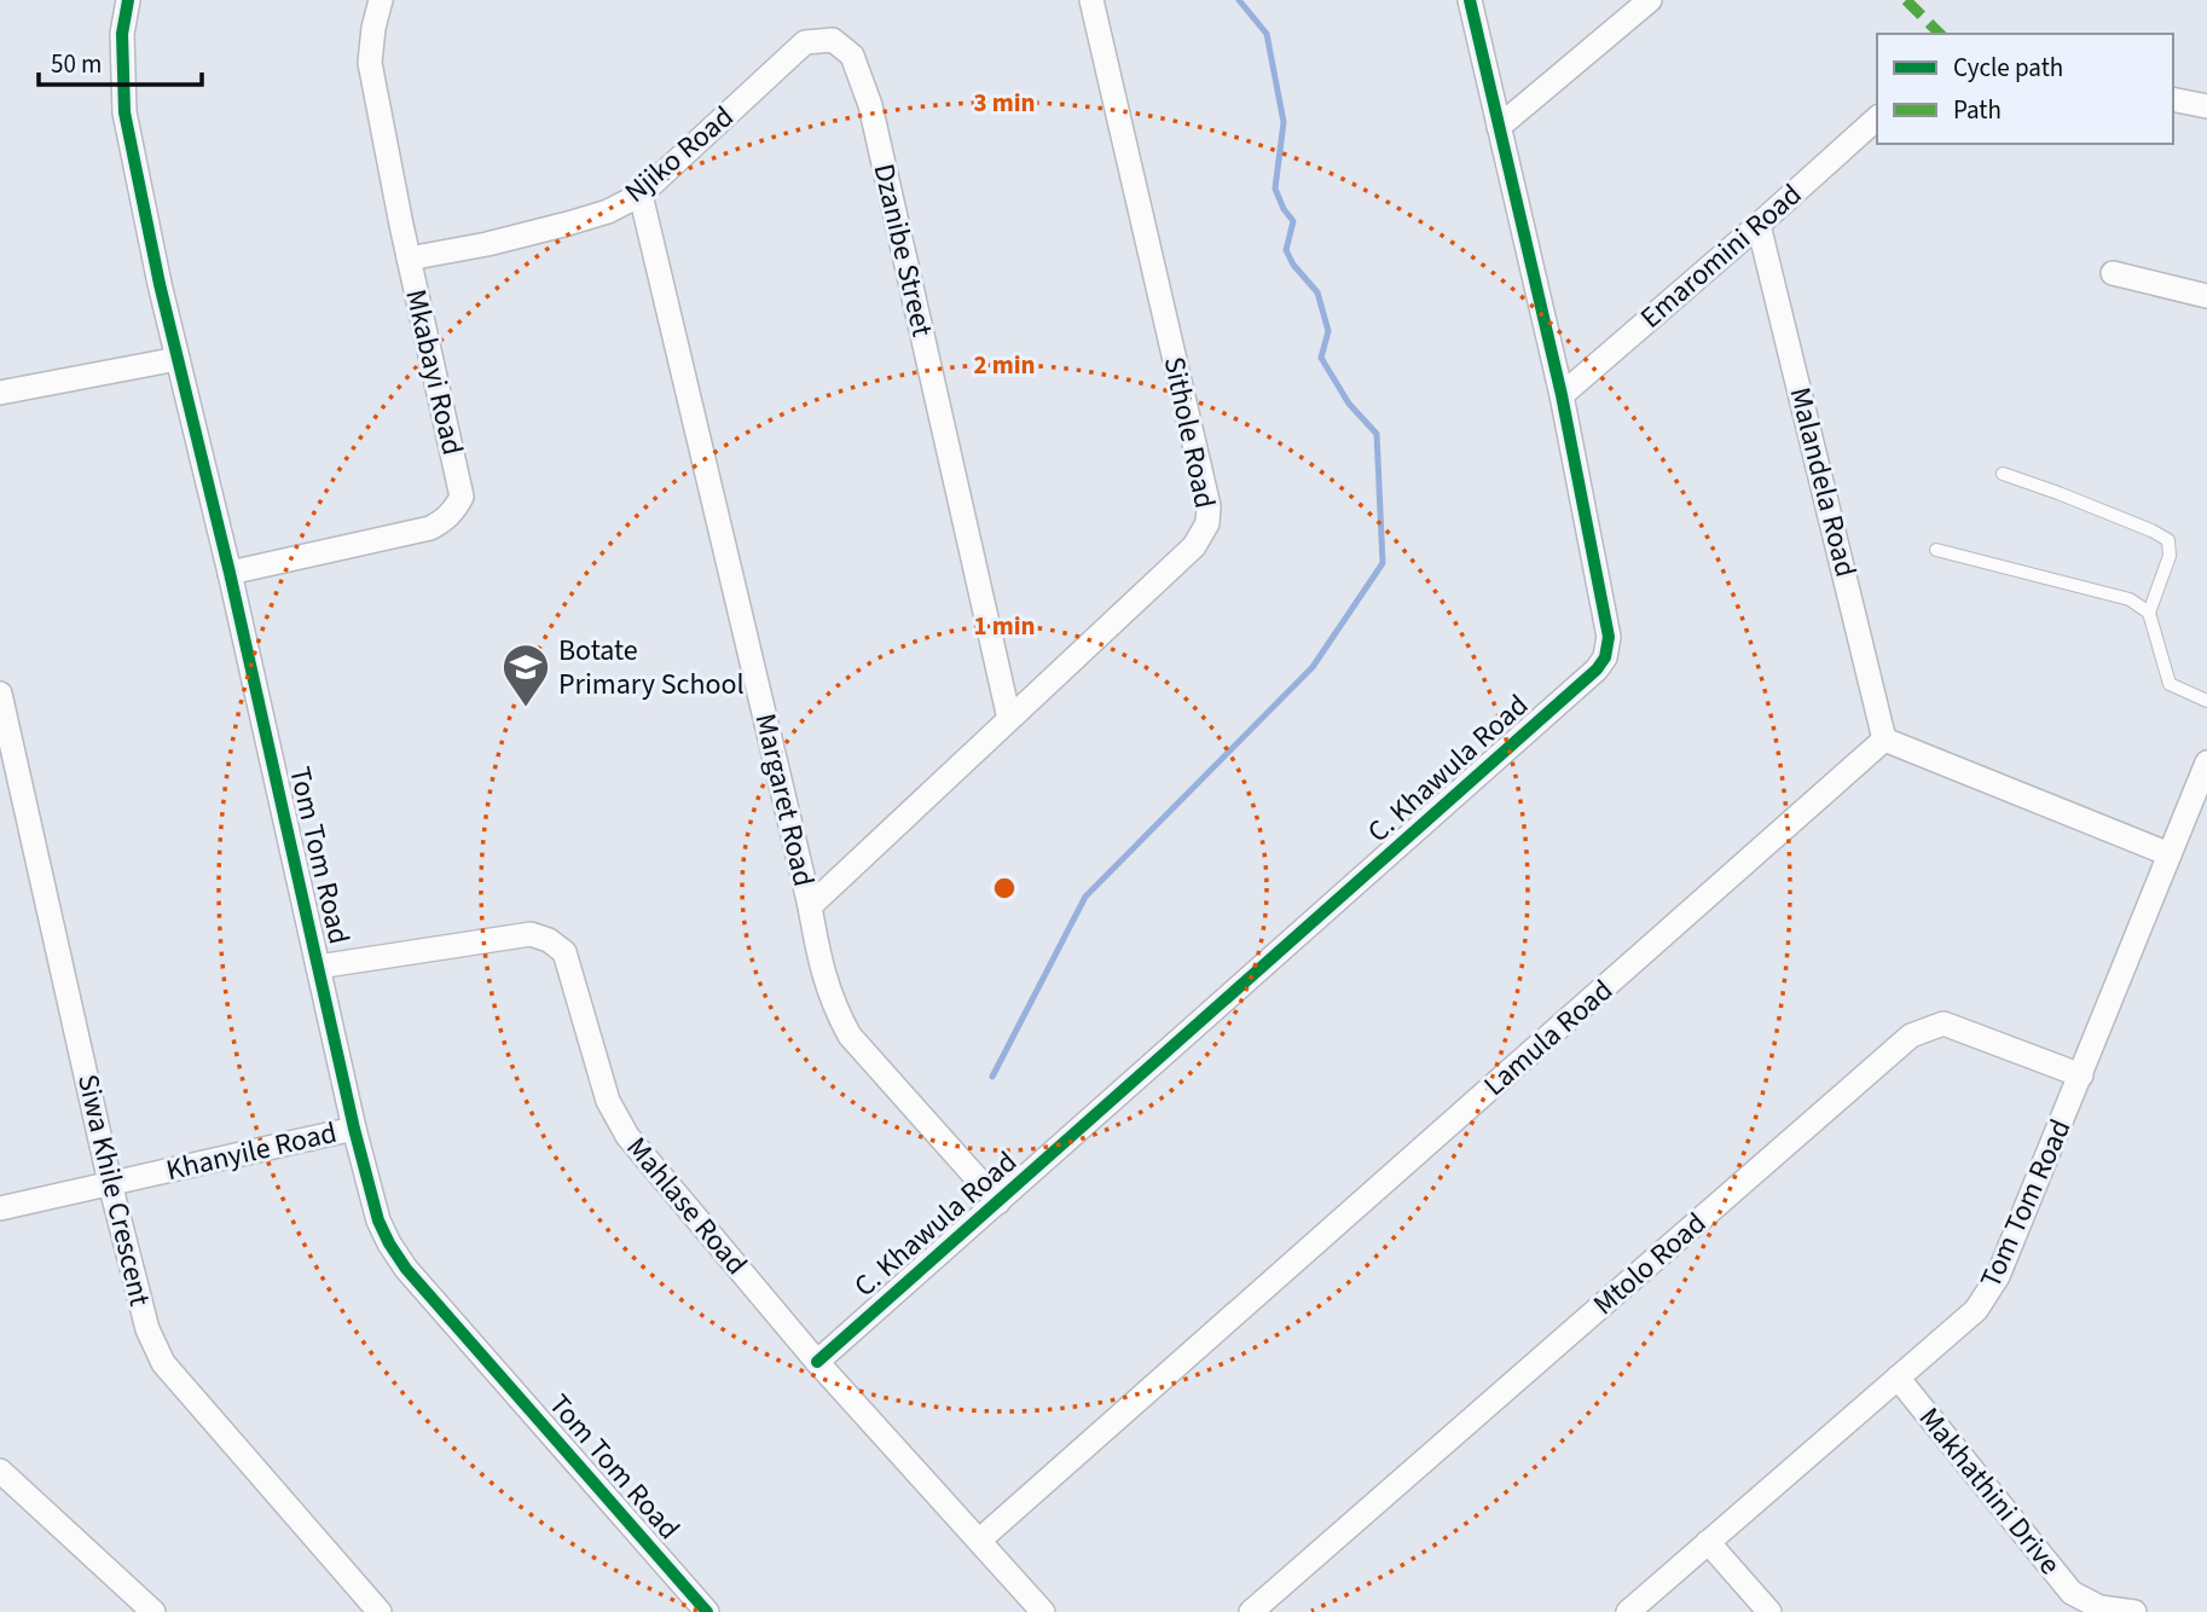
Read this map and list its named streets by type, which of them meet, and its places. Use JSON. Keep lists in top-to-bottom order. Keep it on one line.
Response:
{"streets":{"street":["Njiko Road","Dzanibe Street","Emaromini Road","Mkabayi Road","Sithole Road","Malandela Road","C. Khawula Road","Margaret Road","Tom Tom Road","Lamula Road","Khanyile Road","Siwa Khile Crescent","Mahlase Road","Mtolo Road","Makhathini Drive"]},"crossings":[["Njiko Road","Dzanibe Street"],["Njiko Road","Mkabayi Road"],["Njiko Road","Margaret Road"],["Dzanibe Street","Sithole Road"],["Emaromini Road","Malandela Road"],["Emaromini Road","C. Khawula Road"],["Mkabayi Road","Tom Tom Road"],["Sithole Road","Margaret Road"],["Malandela Road","Lamula Road"],["C. Khawula Road","Margaret Road"],["C. Khawula Road","Mahlase Road"],["Tom Tom Road","Khanyile Road"],["Tom Tom Road","Mahlase Road"],["Tom Tom Road","Mtolo Road"],["Tom Tom Road","Makhathini Drive"],["Lamula Road","Mahlase Road"],["Khanyile Road","Siwa Khile Crescent"]],"places":{"school or university":["Botate Primary School"]},"legend":["Cycle path","Path"],"scale_bar":"50 m","rings":["3 min","2 min","1 min"]}
